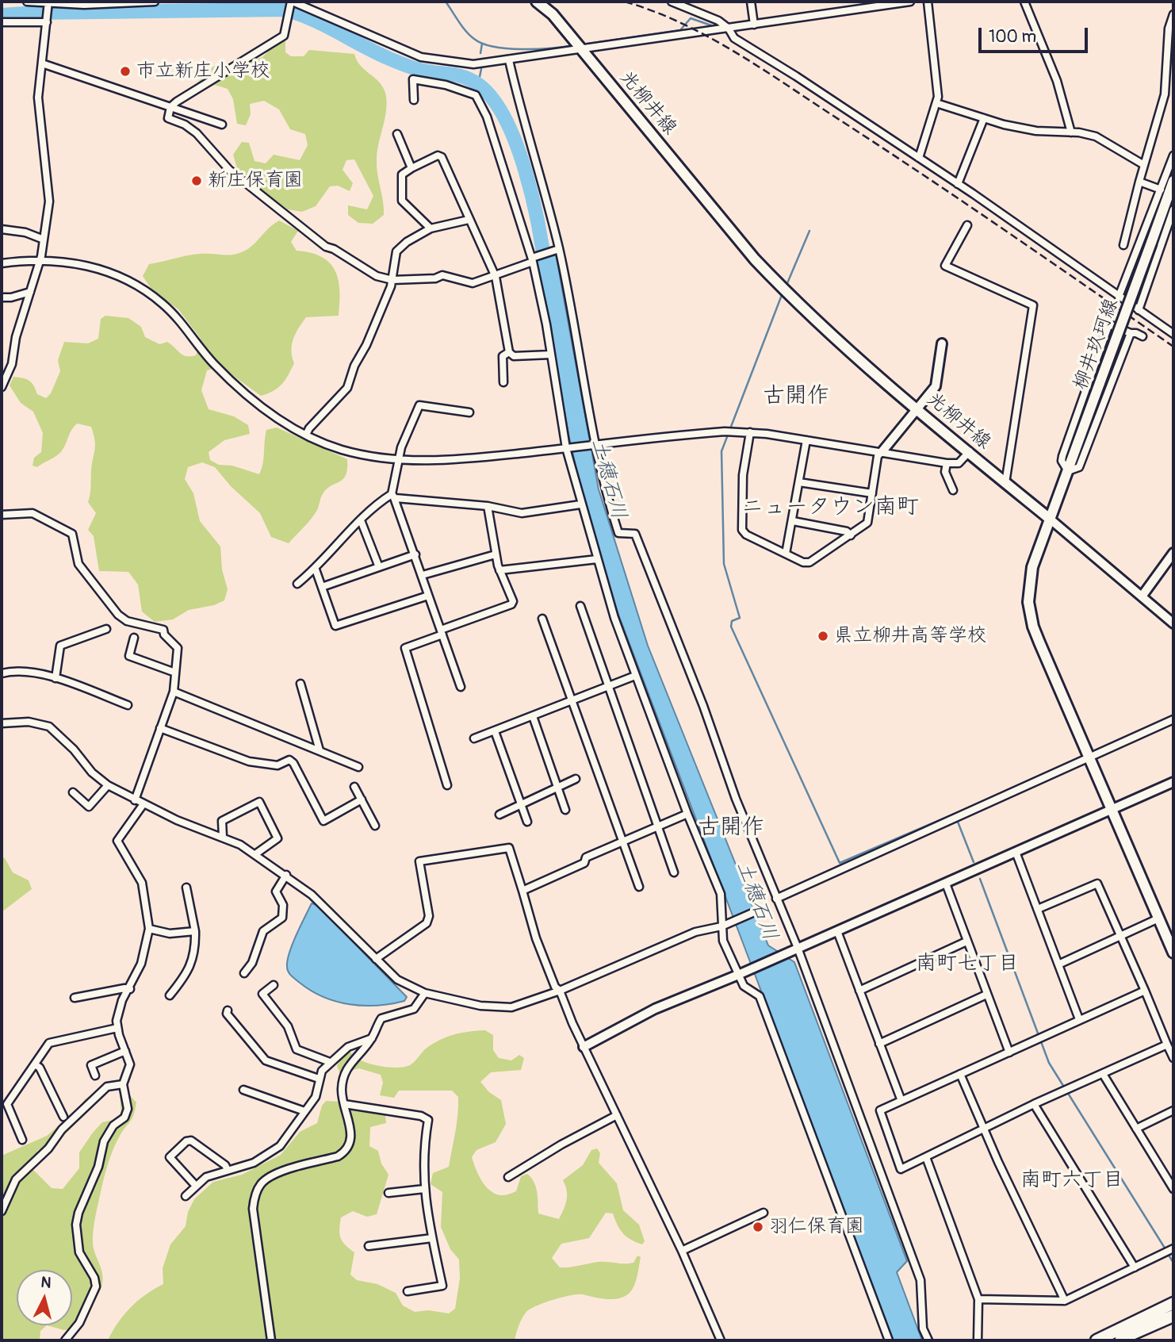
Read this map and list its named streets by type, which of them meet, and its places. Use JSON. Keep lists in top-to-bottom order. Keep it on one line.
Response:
{"streets":{"main road":["光柳井線","柳井玖珂線"]},"crossings":[["光柳井線","柳井玖珂線"]],"districts":["古開作","ニュータウン南町","古開作","南町七丁目","南町六丁目"],"water":["土穂石川"],"places":["市立新庄小学校","新庄保育園","県立柳井高等学校","羽仁保育園"],"scale_bar":"100 m","north":"top"}
